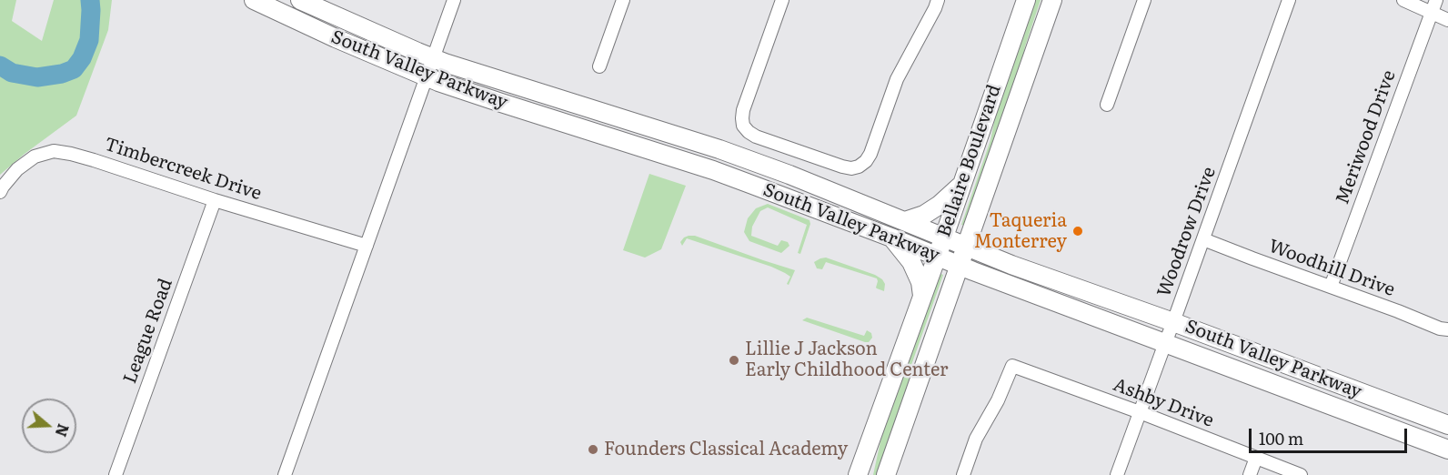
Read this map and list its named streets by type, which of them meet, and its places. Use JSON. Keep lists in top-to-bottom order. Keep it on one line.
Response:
{"streets":{"main road":["South Valley Parkway","Bellaire Boulevard"],"street":["Meriwood Drive","Timbercreek Drive","Woodrow Drive","Woodhill Drive","League Road","Ashby Drive"]},"crossings":[["South Valley Parkway","Bellaire Boulevard"],["South Valley Parkway","Woodrow Drive"],["Meriwood Drive","Woodhill Drive"],["Timbercreek Drive","League Road"],["Woodrow Drive","Woodhill Drive"],["Woodrow Drive","Ashby Drive"]],"places":["Taqueria Monterrey","Lillie J Jackson Early Childhood Center","Founders Classical Academy"],"scale_bar":"100 m","north":"right"}
